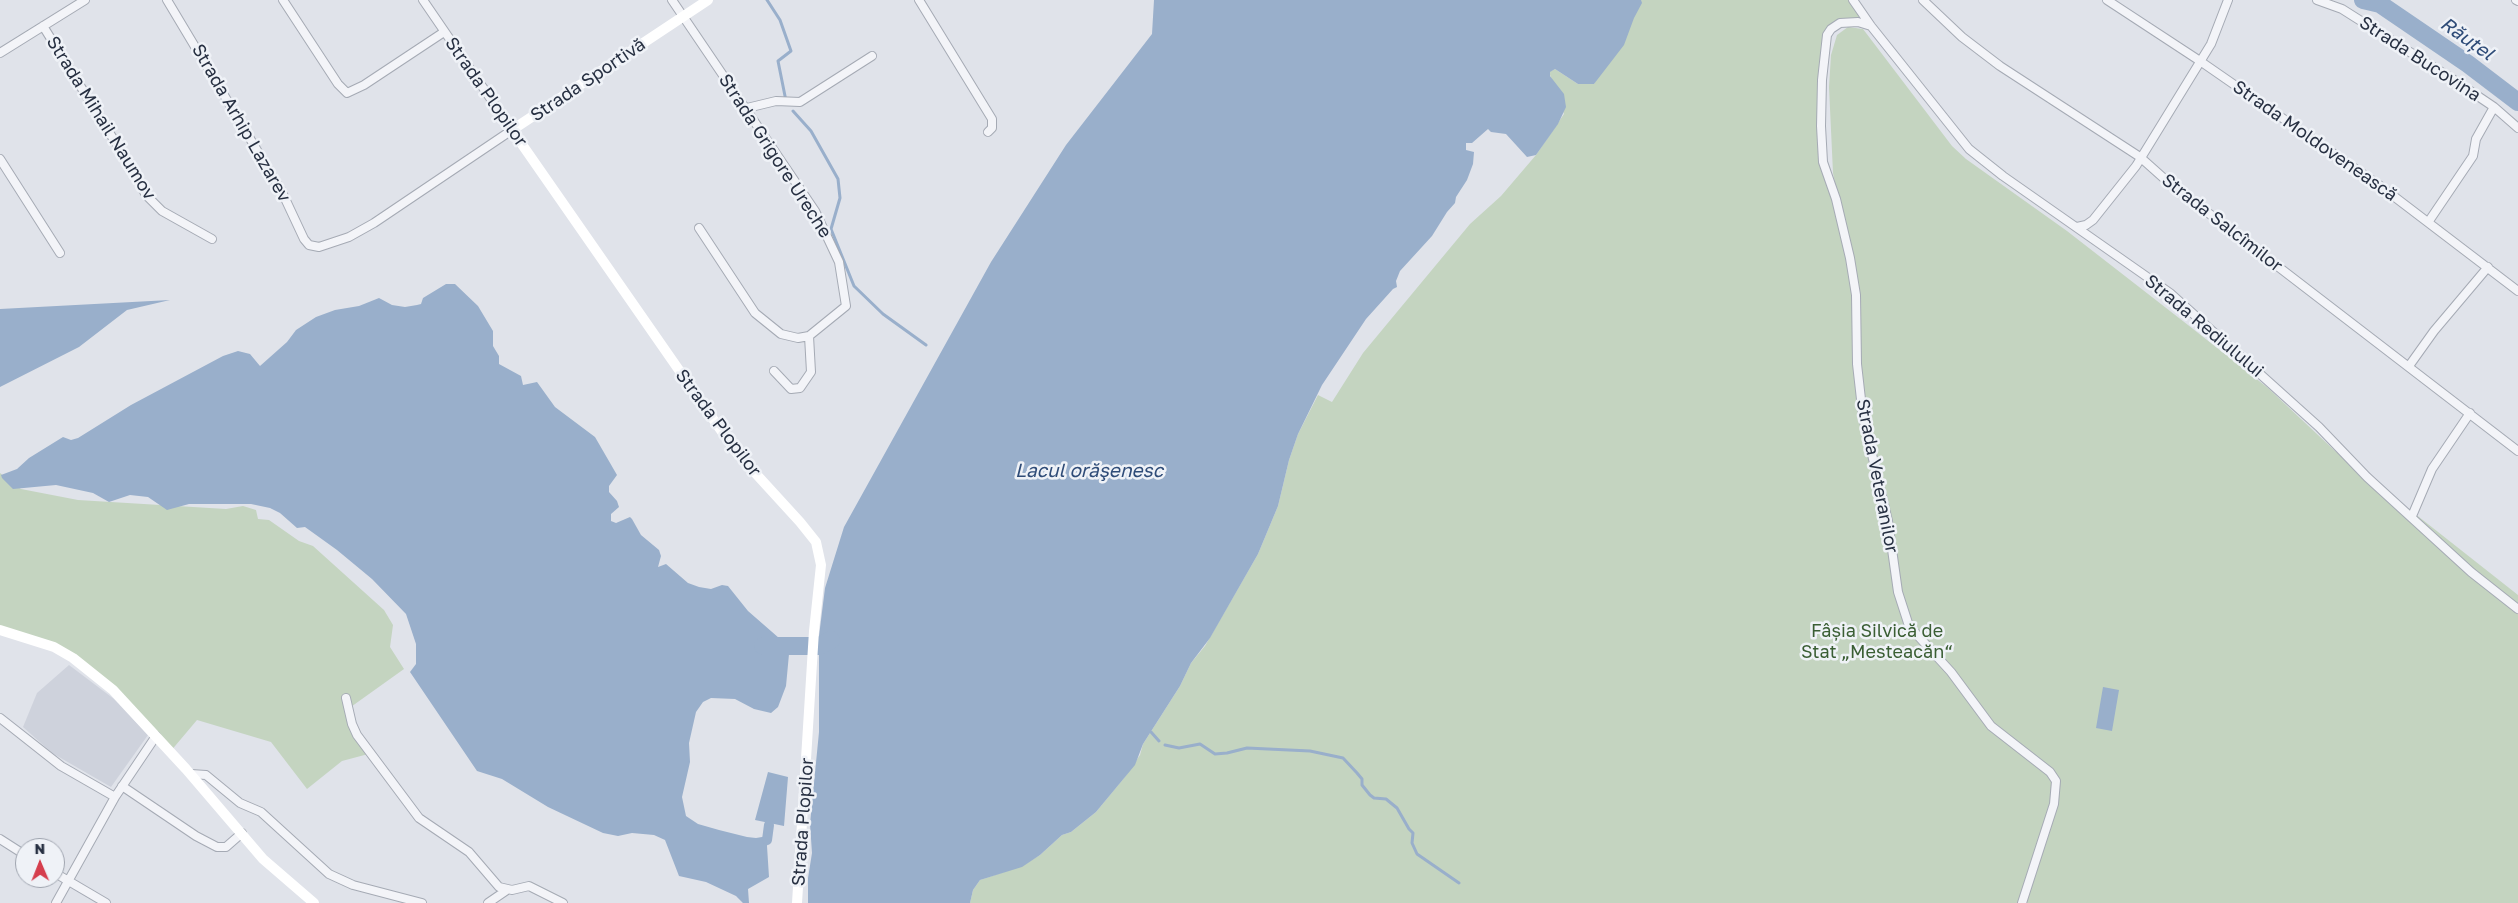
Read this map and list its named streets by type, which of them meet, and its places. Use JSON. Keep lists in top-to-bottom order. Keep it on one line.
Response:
{"streets":{"street":["Strada Bucovina","Strada Sportivă","Strada Plopilor","Strada Mihail Naumov","Strada Arhip Lazarev","Strada Moldovenească","Strada Grigore Ureche","Strada Salcîmilor","Strada Rediulului","Strada Veteranilor"]},"crossings":[["Strada Sportivă","Strada Plopilor"],["Strada Sportivă","Strada Arhip Lazarev"],["Strada Sportivă","Strada Grigore Ureche"],["Strada Rediulului","Strada Veteranilor"]],"water":["Răuțel","Lacul orăşenesc"],"parks":["Fâșia Silvică de Stat „Mesteacăn“"],"north":"top"}
